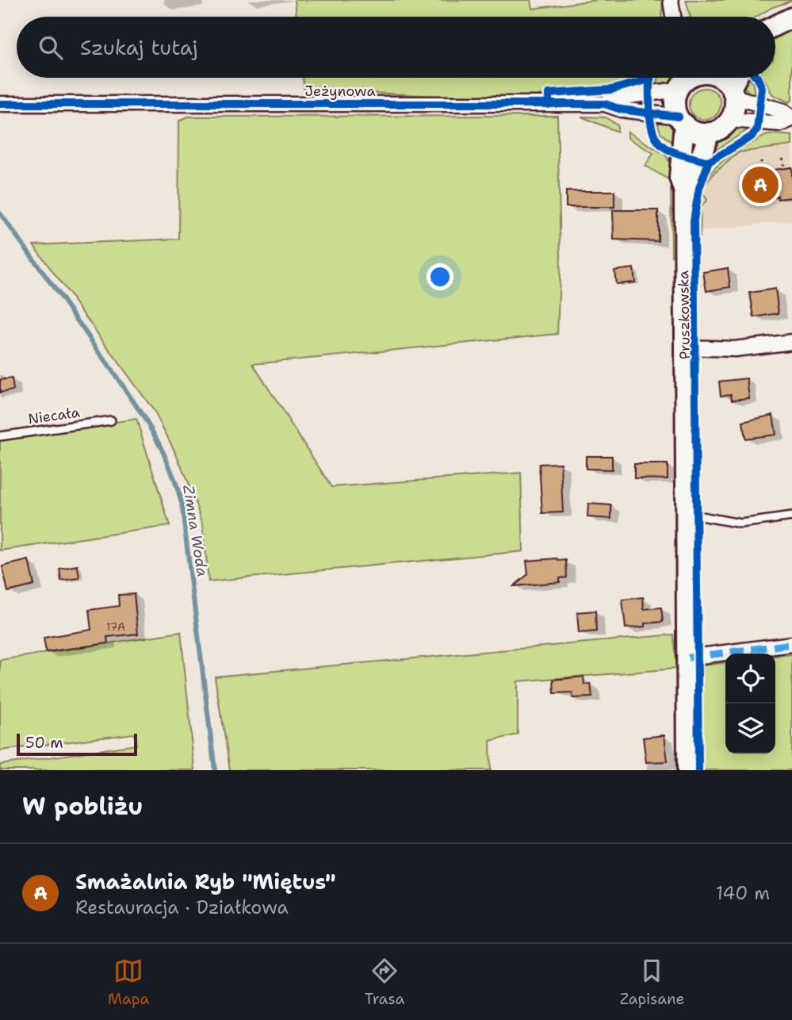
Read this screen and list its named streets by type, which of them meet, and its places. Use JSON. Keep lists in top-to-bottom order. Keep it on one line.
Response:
{"streets":{"street":["Jeżynowa","Pruszkowska"],"lane":["Niecała"]},"crossings":[["Jeżynowa","Pruszkowska"]],"water":["Zimna Woda"],"house_numbers":["17A"],"scale_bar":"50 m","page":{"search":"Szukaj tutaj","pins":"A","scale":"50 m","heading":"W pobliżu","list":[{"mark":"A","name":"Smażalnia Ryb \"Miętus\"","note":"Restauracja · Działkowa","value":"140 m"}],"nav":["Mapa","Trasa","Zapisane"]}}
